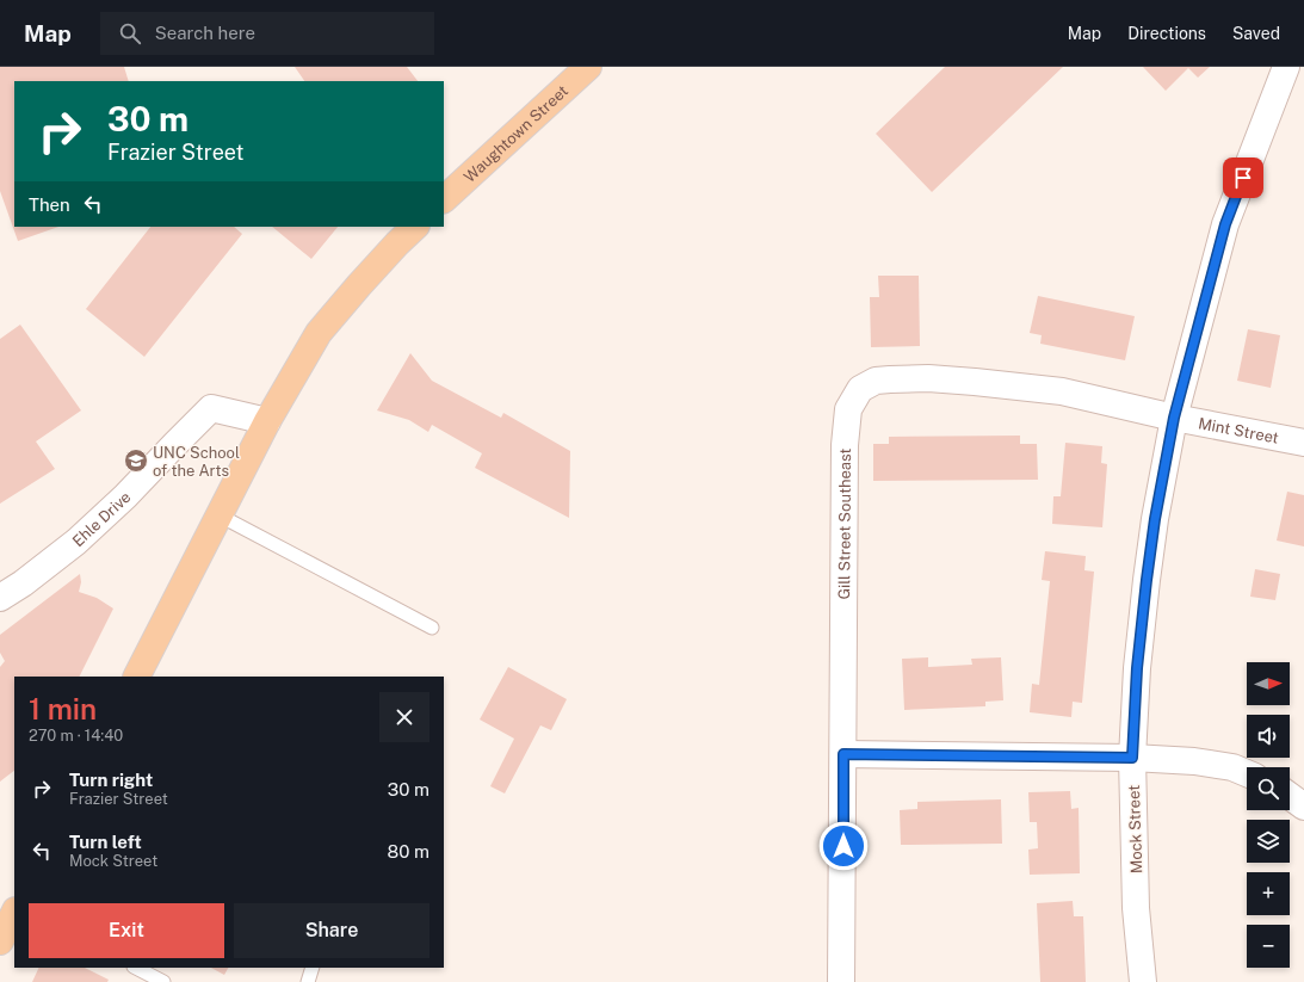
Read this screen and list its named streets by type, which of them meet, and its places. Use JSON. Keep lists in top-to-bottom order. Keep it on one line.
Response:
{"streets":{"main road":["Waughtown Street"],"street":["Mint Street","Ehle Drive","Gill Street Southeast","Mock Street"]},"crossings":[["Mint Street","Gill Street Southeast"],["Mint Street","Mock Street"],["Gill Street Southeast","Mock Street"]],"places":{"school or university":["UNC School of the Arts"]},"north":"right","page":{"header":"Map","search":"Search here","nav":["Map","Directions","Saved"],"turn":["30 m","Frazier Street"],"then":"Then","map_buttons":["+","−"],"heading":["1 min","270 m · 14:40"],"list":[{"name":"Turn right","note":"Frazier Street","value":"30 m"},{"name":"Turn left","note":"Mock Street","value":"80 m"}],"buttons":["Exit","Share"]}}
